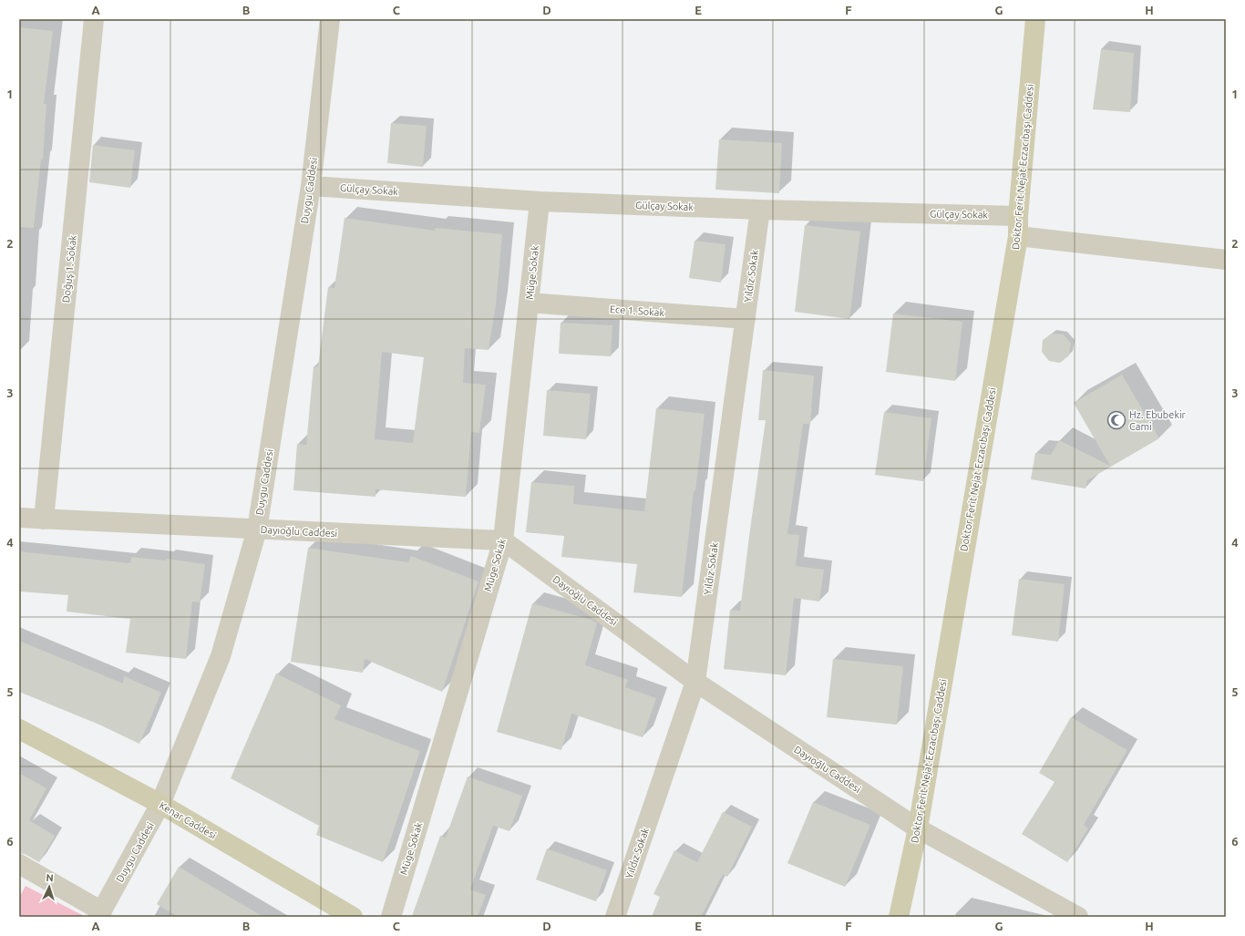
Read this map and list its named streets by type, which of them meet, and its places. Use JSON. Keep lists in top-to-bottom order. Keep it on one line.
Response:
{"streets":{"main road":["Doktor Ferit Nejat Eczacıbaşı Caddesi","Kenar Caddesi"],"street":["Gülçay Sokak","Duygu Caddesi","Doğuş 1. Sokak","Müge Sokak","Yıldız Sokak","Ece 1. Sokak","Dayıoğlu Caddesi"]},"crossings":[["Doktor Ferit Nejat Eczacıbaşı Caddesi","Gülçay Sokak"],["Doktor Ferit Nejat Eczacıbaşı Caddesi","Dayıoğlu Caddesi"],["Gülçay Sokak","Duygu Caddesi"],["Gülçay Sokak","Müge Sokak"],["Gülçay Sokak","Yıldız Sokak"],["Duygu Caddesi","Dayıoğlu Caddesi"],["Duygu Caddesi","Kenar Caddesi"],["Doğuş 1. Sokak","Dayıoğlu Caddesi"],["Müge Sokak","Ece 1. Sokak"],["Müge Sokak","Dayıoğlu Caddesi"],["Yıldız Sokak","Ece 1. Sokak"],["Yıldız Sokak","Dayıoğlu Caddesi"]],"places":{"mosque":["Hz. Ebubekir Cami"]},"north":"top","grid":{"columns":["A","B","C","D","E","F","G","H"],"rows":["1","2","3","4","5","6"]}}
